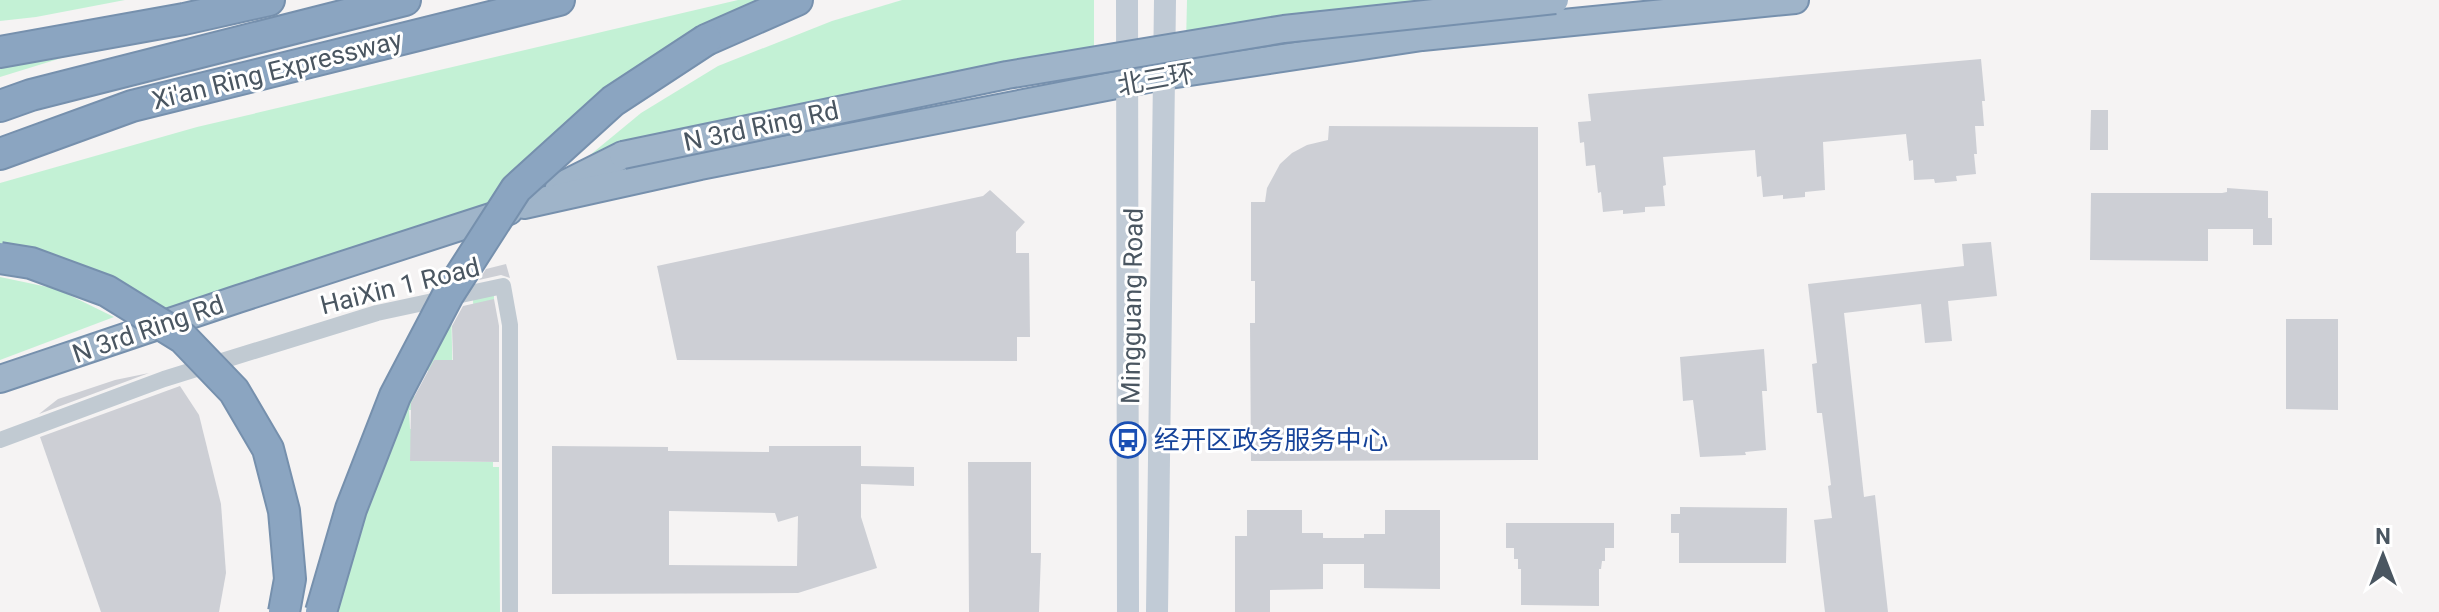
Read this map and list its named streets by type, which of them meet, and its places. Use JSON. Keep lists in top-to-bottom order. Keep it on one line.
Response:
{"streets":{"highway":["Xi'an Ring Expressway","北三环","N 3rd Ring Rd"],"main road":["Mingguang Road"],"street":["HaiXin 1 Road"]},"crossings":[["北三环","N 3rd Ring Rd"],["北三环","Mingguang Road"]],"places":{"bus stop":["经开区政务服务中心"]},"north":"top"}
